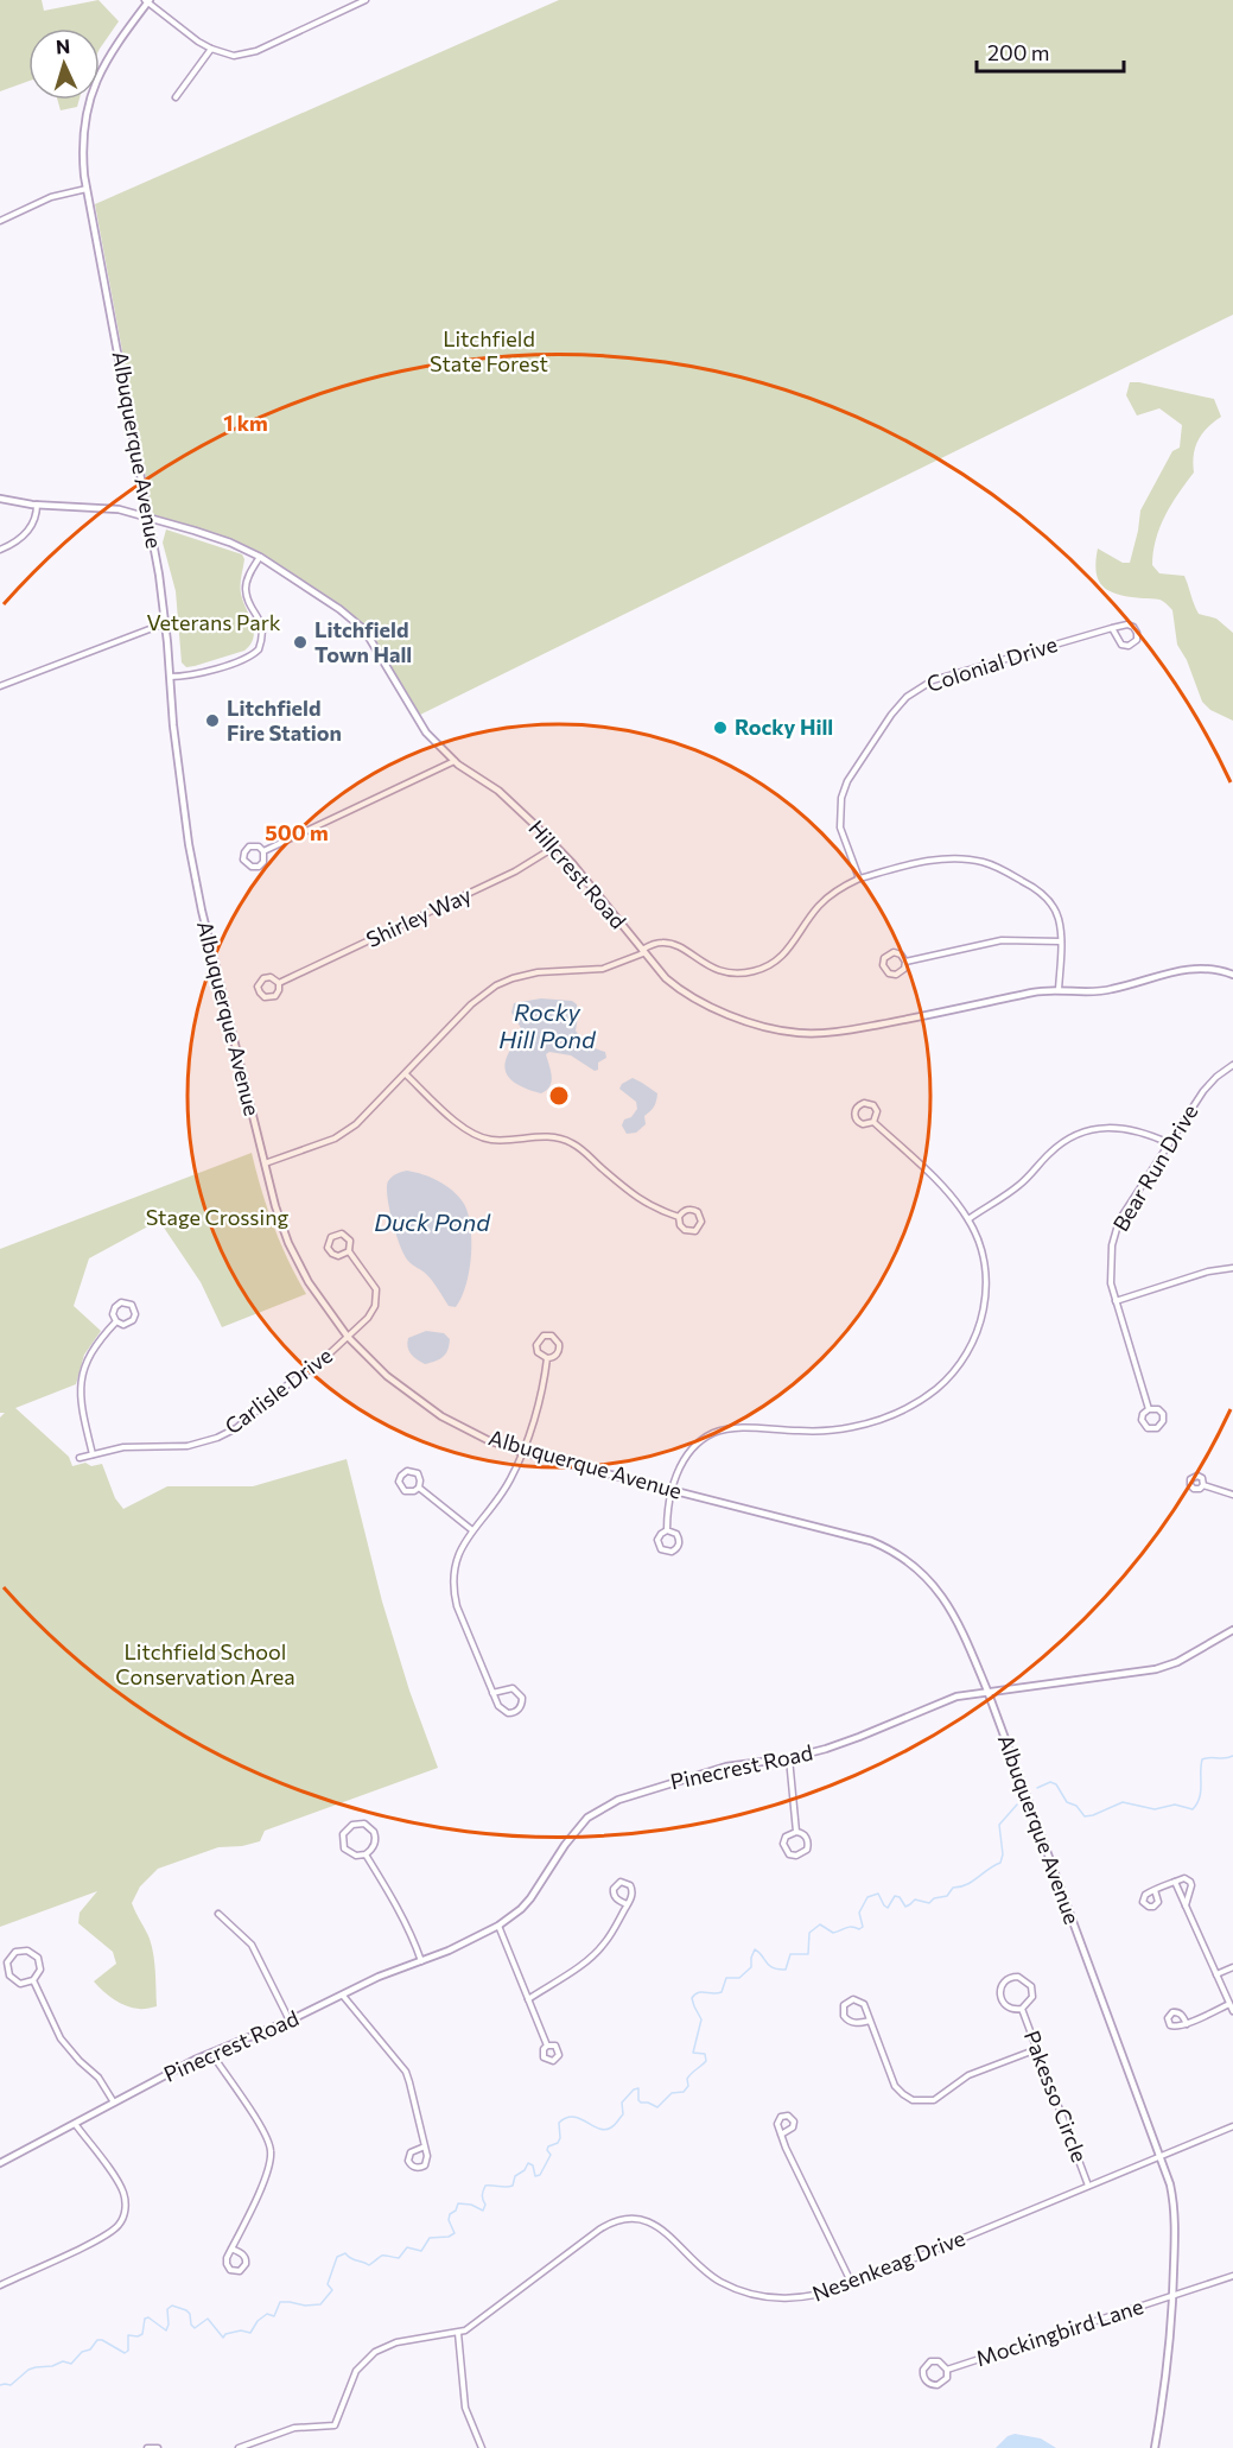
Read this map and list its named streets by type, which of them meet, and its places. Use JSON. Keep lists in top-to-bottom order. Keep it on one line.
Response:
{"streets":{"street":["Albuquerque Avenue","Colonial Drive","Hillcrest Road","Shirley Way","Bear Run Drive","Carlisle Drive","Pinecrest Road","Pakesso Circle","Nesenkeag Drive","Mockingbird Lane"]},"crossings":[["Albuquerque Avenue","Hillcrest Road"],["Albuquerque Avenue","Carlisle Drive"],["Albuquerque Avenue","Pinecrest Road"],["Albuquerque Avenue","Nesenkeag Drive"],["Albuquerque Avenue","Mockingbird Lane"],["Hillcrest Road","Shirley Way"],["Pakesso Circle","Nesenkeag Drive"]],"water":["Rocky Hill Pond","Duck Pond"],"parks":["Litchfield State Forest","Veterans Park","Stage Crossing","Litchfield School Conservation Area"],"places":["Litchfield Town Hall","Litchfield Fire Station","Rocky Hill"],"scale_bar":"200 m","north":"top","rings":["1 km","500 m"]}
